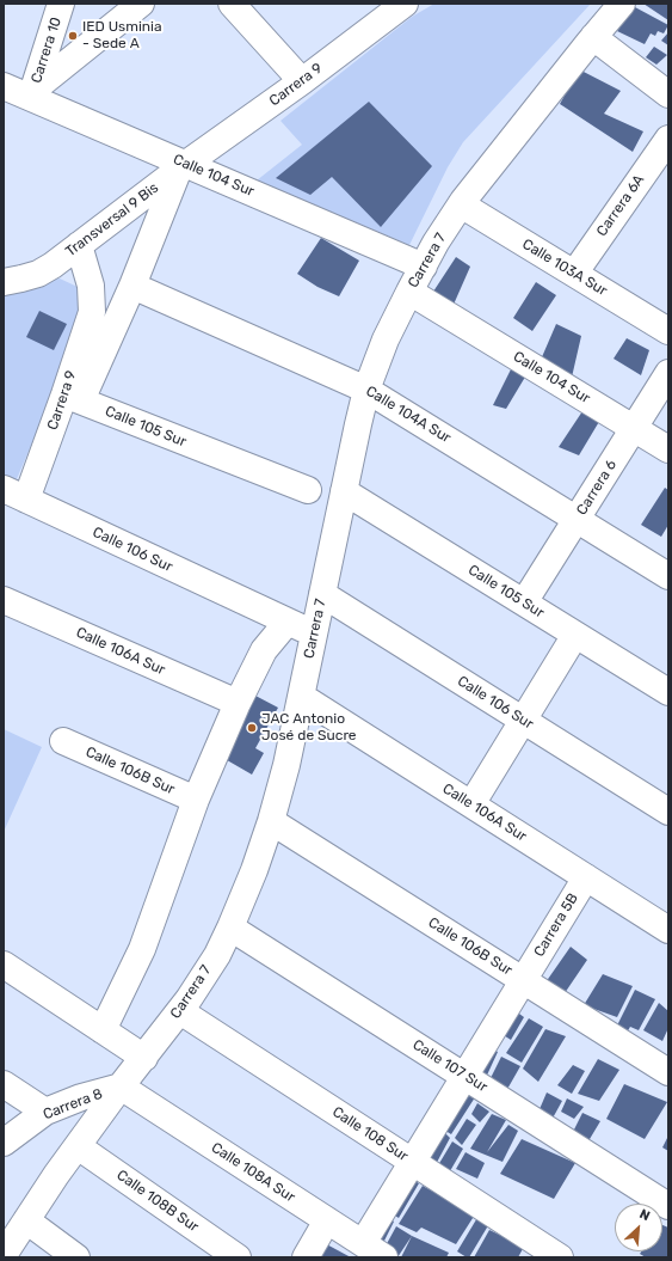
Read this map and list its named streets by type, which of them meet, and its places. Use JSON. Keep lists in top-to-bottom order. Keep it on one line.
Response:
{"streets":{"street":["Carrera 10","Carrera 9","Calle 104 Sur","Carrera 6A","Transversal 9 Bis","Carrera 7","Calle 103A Sur","Calle 104A Sur","Calle 105 Sur","Carrera 6","Calle 106 Sur","Calle 106A Sur","Calle 106B Sur","Carrera 5B","Calle 107 Sur","Carrera 8","Calle 108 Sur","Calle 108A Sur","Calle 108B Sur"]},"crossings":[["Carrera 10","Calle 104 Sur"],["Carrera 9","Calle 104 Sur"],["Carrera 9","Transversal 9 Bis"],["Carrera 9","Calle 104A Sur"],["Carrera 9","Calle 105 Sur"],["Carrera 9","Calle 106 Sur"],["Calle 104 Sur","Transversal 9 Bis"],["Calle 104 Sur","Carrera 7"],["Calle 104 Sur","Carrera 6"],["Carrera 6A","Calle 103A Sur"],["Carrera 7","Calle 103A Sur"],["Carrera 7","Calle 104A Sur"],["Carrera 7","Calle 105 Sur"],["Carrera 7","Calle 106 Sur"],["Carrera 7","Calle 106A Sur"],["Carrera 7","Calle 106B Sur"],["Carrera 7","Calle 107 Sur"],["Carrera 7","Carrera 8"],["Carrera 7","Calle 108 Sur"],["Carrera 7","Calle 108A Sur"],["Carrera 7","Calle 108B Sur"],["Calle 104A Sur","Carrera 6"],["Calle 105 Sur","Carrera 6"],["Calle 106A Sur","Carrera 5B"],["Calle 106B Sur","Carrera 5B"],["Carrera 5B","Calle 107 Sur"],["Carrera 5B","Calle 108 Sur"],["Carrera 5B","Calle 108A Sur"],["Carrera 8","Calle 108A Sur"]],"places":["IED Usminia - Sede A","JAC Antonio José de Sucre"],"north":"top right"}
